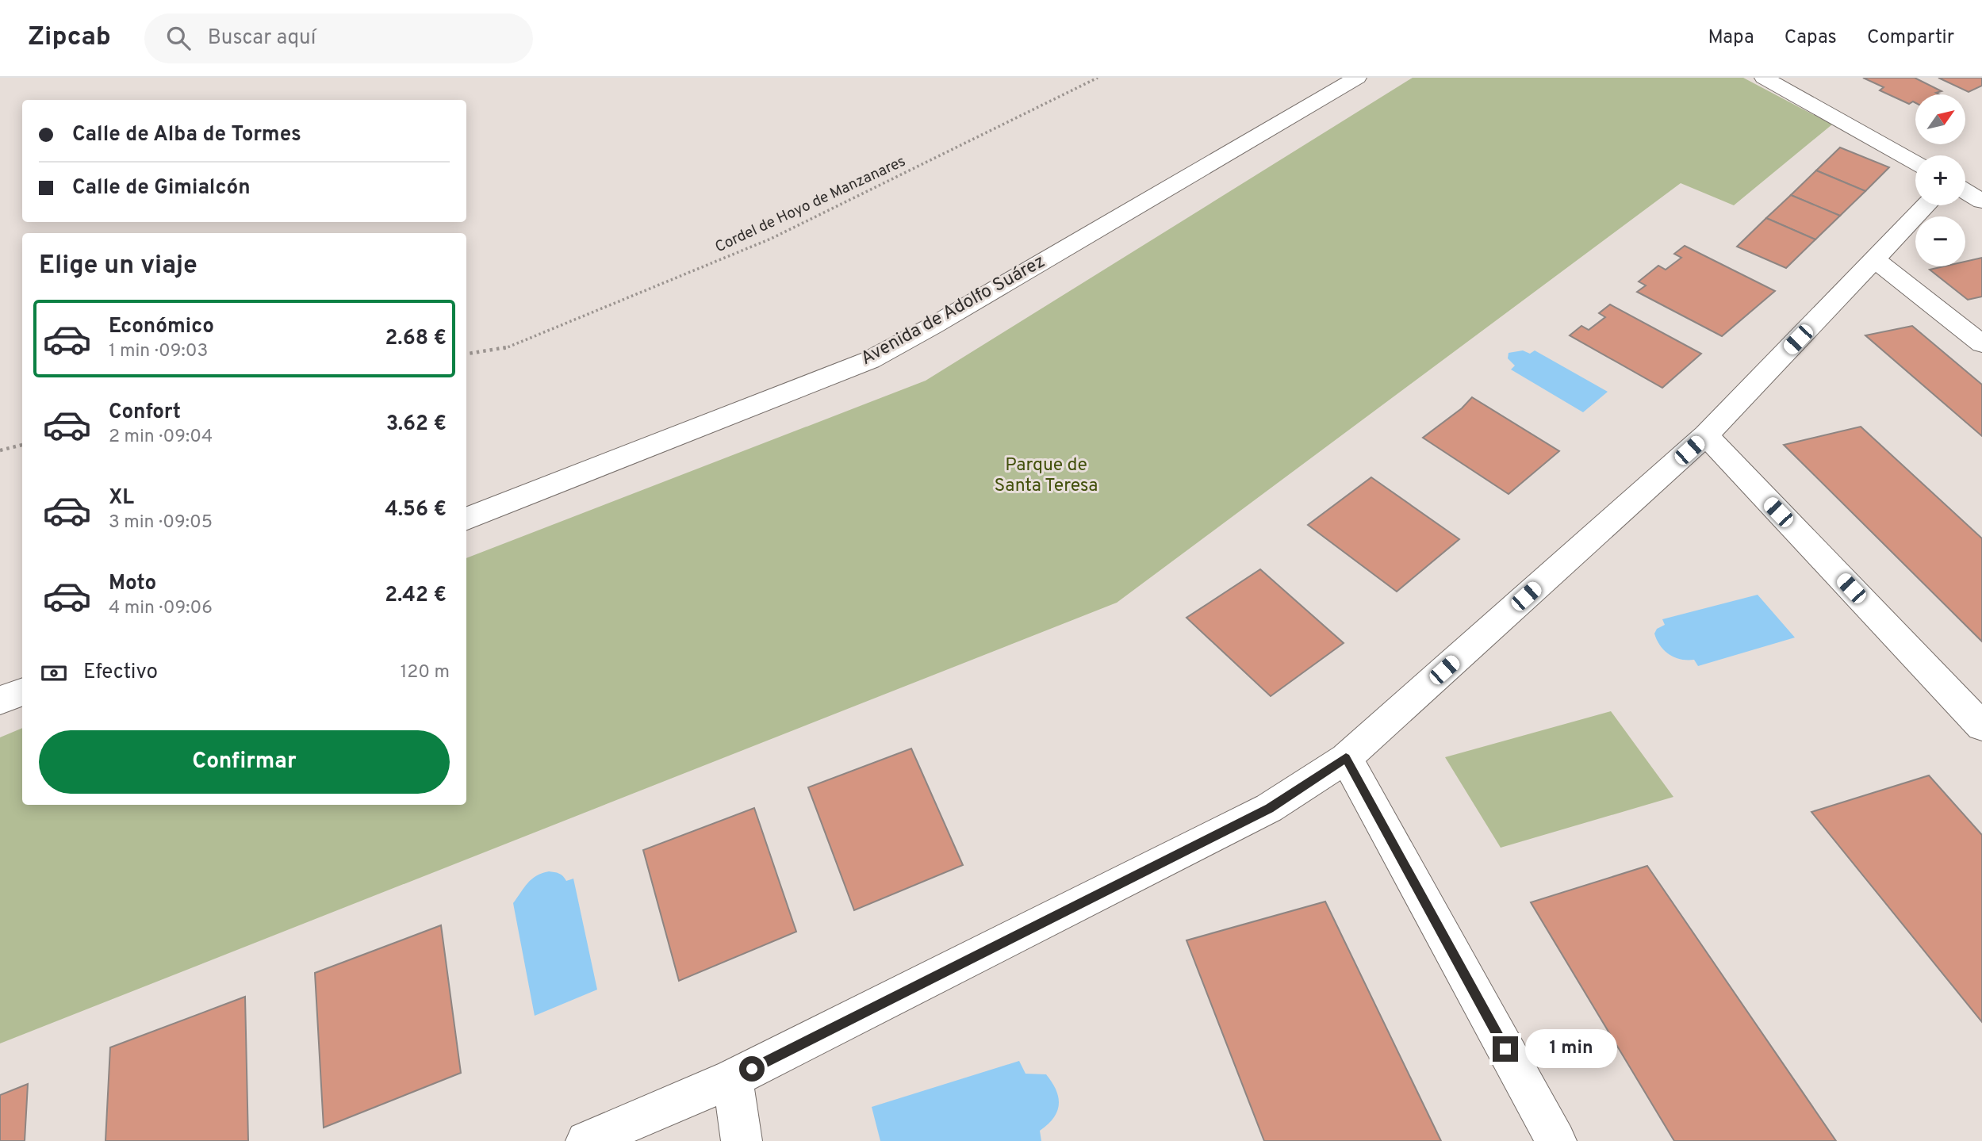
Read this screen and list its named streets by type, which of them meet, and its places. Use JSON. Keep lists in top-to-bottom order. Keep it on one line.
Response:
{"streets":{"street":["Avenida de Adolfo Suárez"],"path":["Cordel de Hoyo de Manzanares"]},"parks":["Parque de Santa Teresa"],"north":"top right","page":{"header":"Zipcab","search":"Buscar aquí","nav":["Mapa","Capas","Compartir"],"map_buttons":["+","−"],"banner":["Calle de Alba de Tormes","Calle de Gimialcón"],"heading":"Elige un viaje","list":[{"name":"Económico","note":"1 min · 09:03","value":"2.68 €"},{"name":"Confort","note":"2 min · 09:04","value":"3.62 €"},{"name":"XL","note":"3 min · 09:05","value":"4.56 €"},{"name":"Moto","note":"4 min · 09:06","value":"2.42 €"}],"pay":["Efectivo","120 m"],"buttons":"Confirmar","bubble":"1 min"}}
